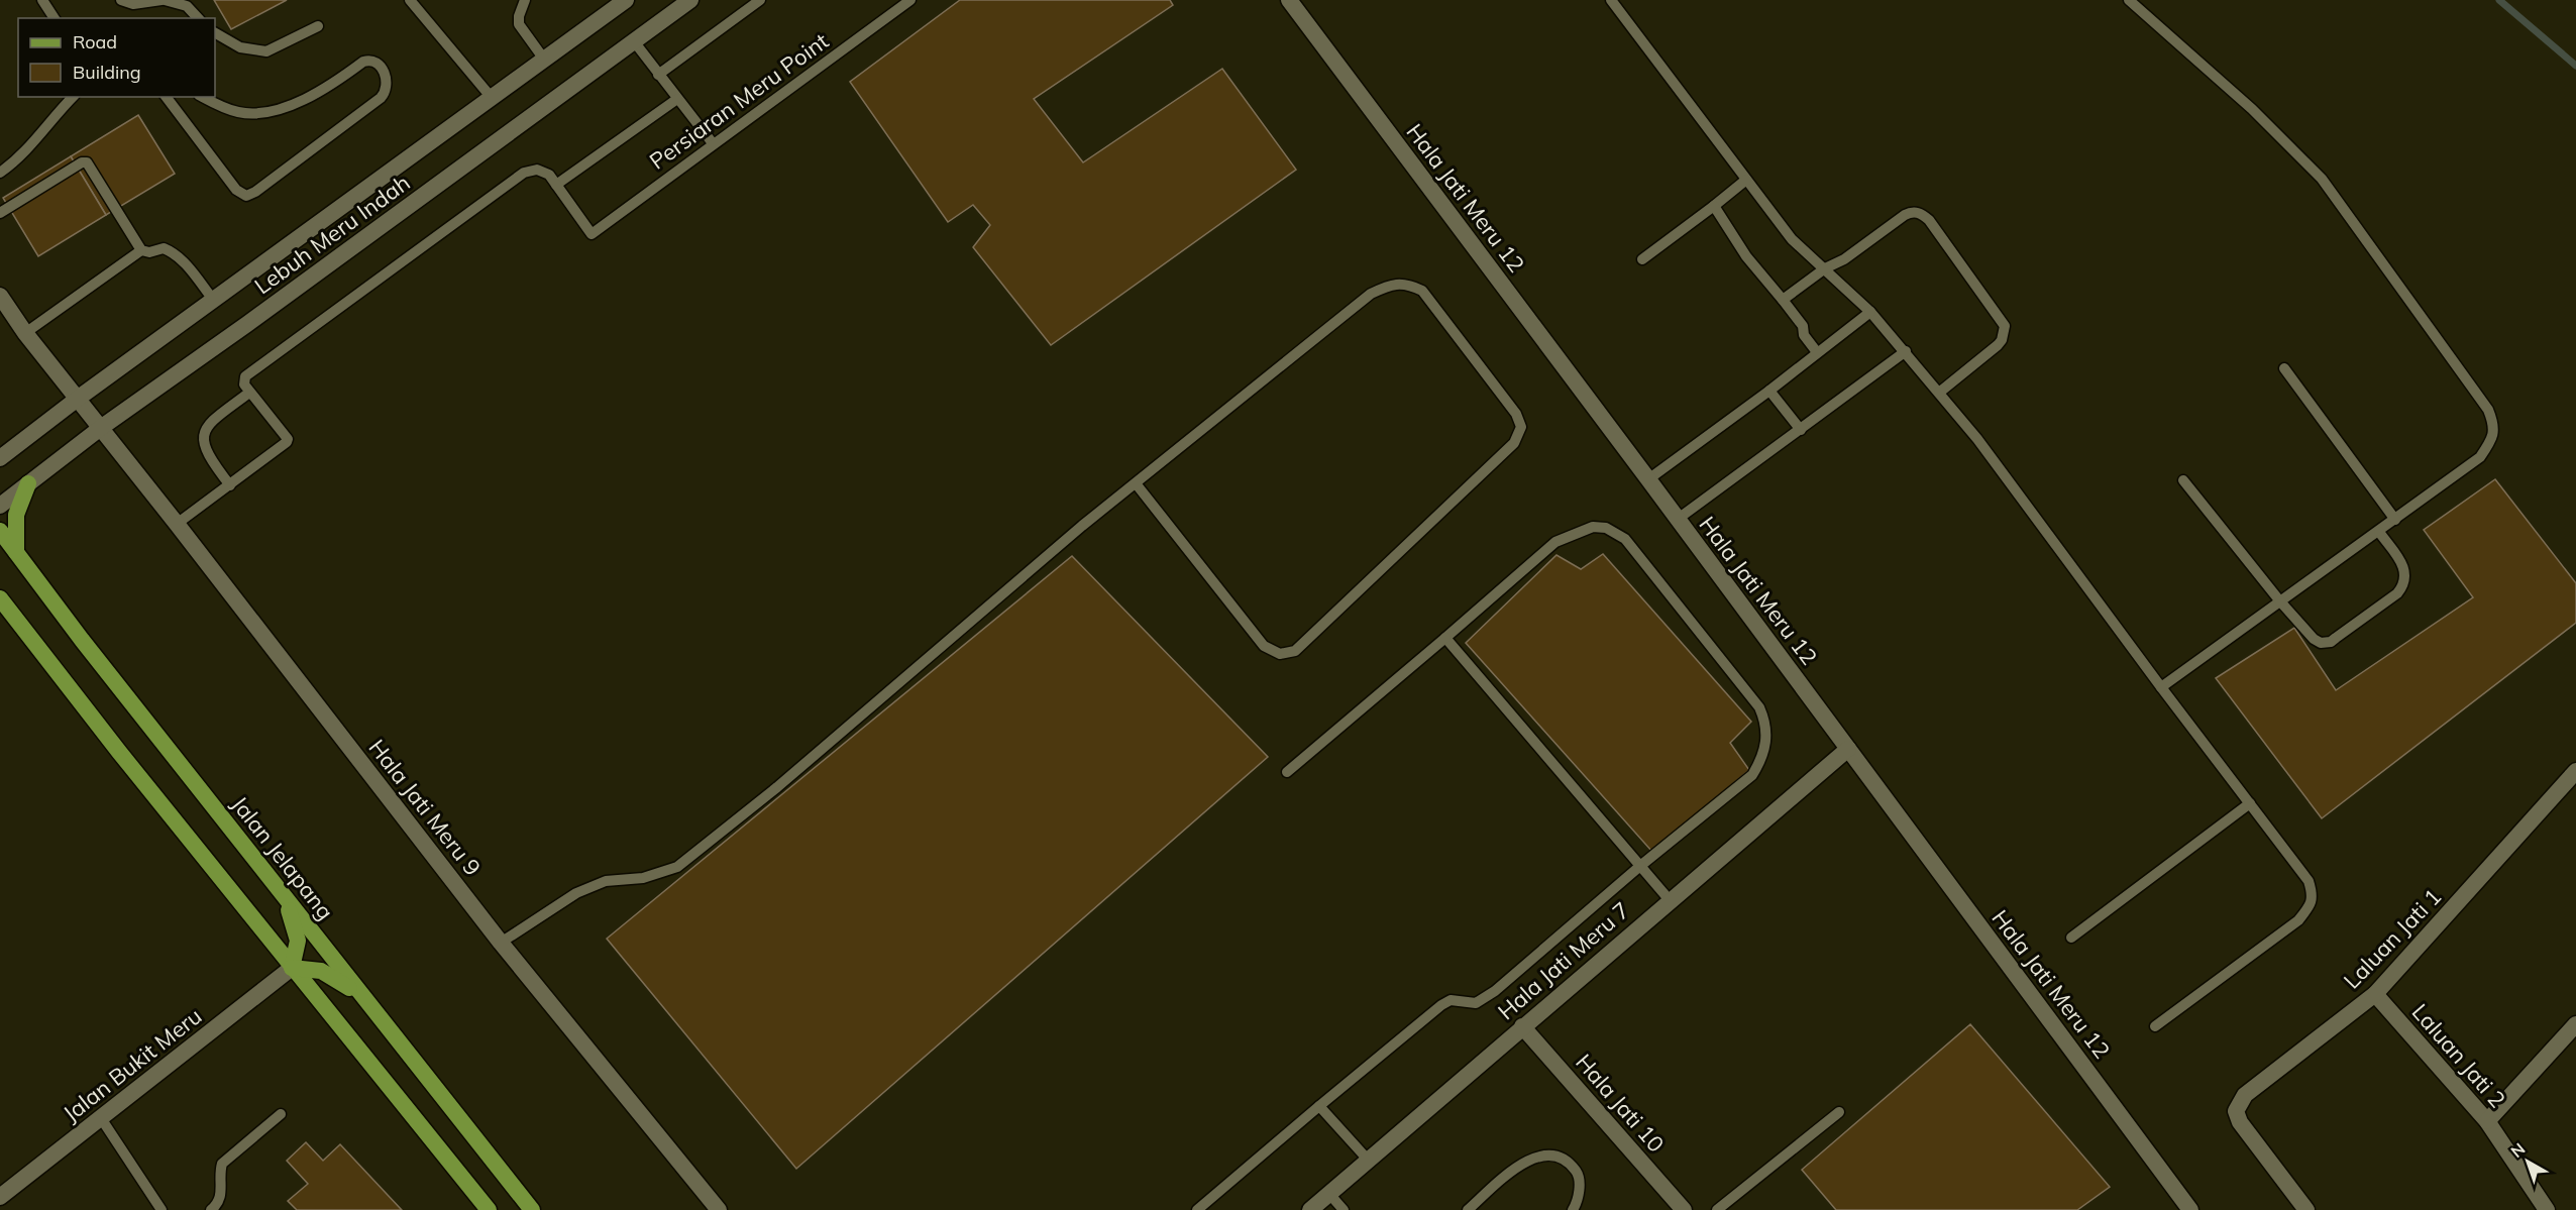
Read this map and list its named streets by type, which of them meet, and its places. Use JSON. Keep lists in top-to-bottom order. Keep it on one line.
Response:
{"streets":{"main road":["Jalan Jelapang"],"street":["Hala Jati Meru 12","Lebuh Meru Indah","Hala Jati Meru 9","Laluan Jati 1","Hala Jati Meru 7","Laluan Jati 2","Jalan Bukit Meru","Hala Jati 10"],"lane":["Persiaran Meru Point"]},"crossings":[["Hala Jati Meru 12","Hala Jati Meru 7"],["Lebuh Meru Indah","Hala Jati Meru 9"],["Laluan Jati 1","Laluan Jati 2"],["Hala Jati Meru 7","Hala Jati 10"]],"legend":["Road","Building"],"north":"top left"}
